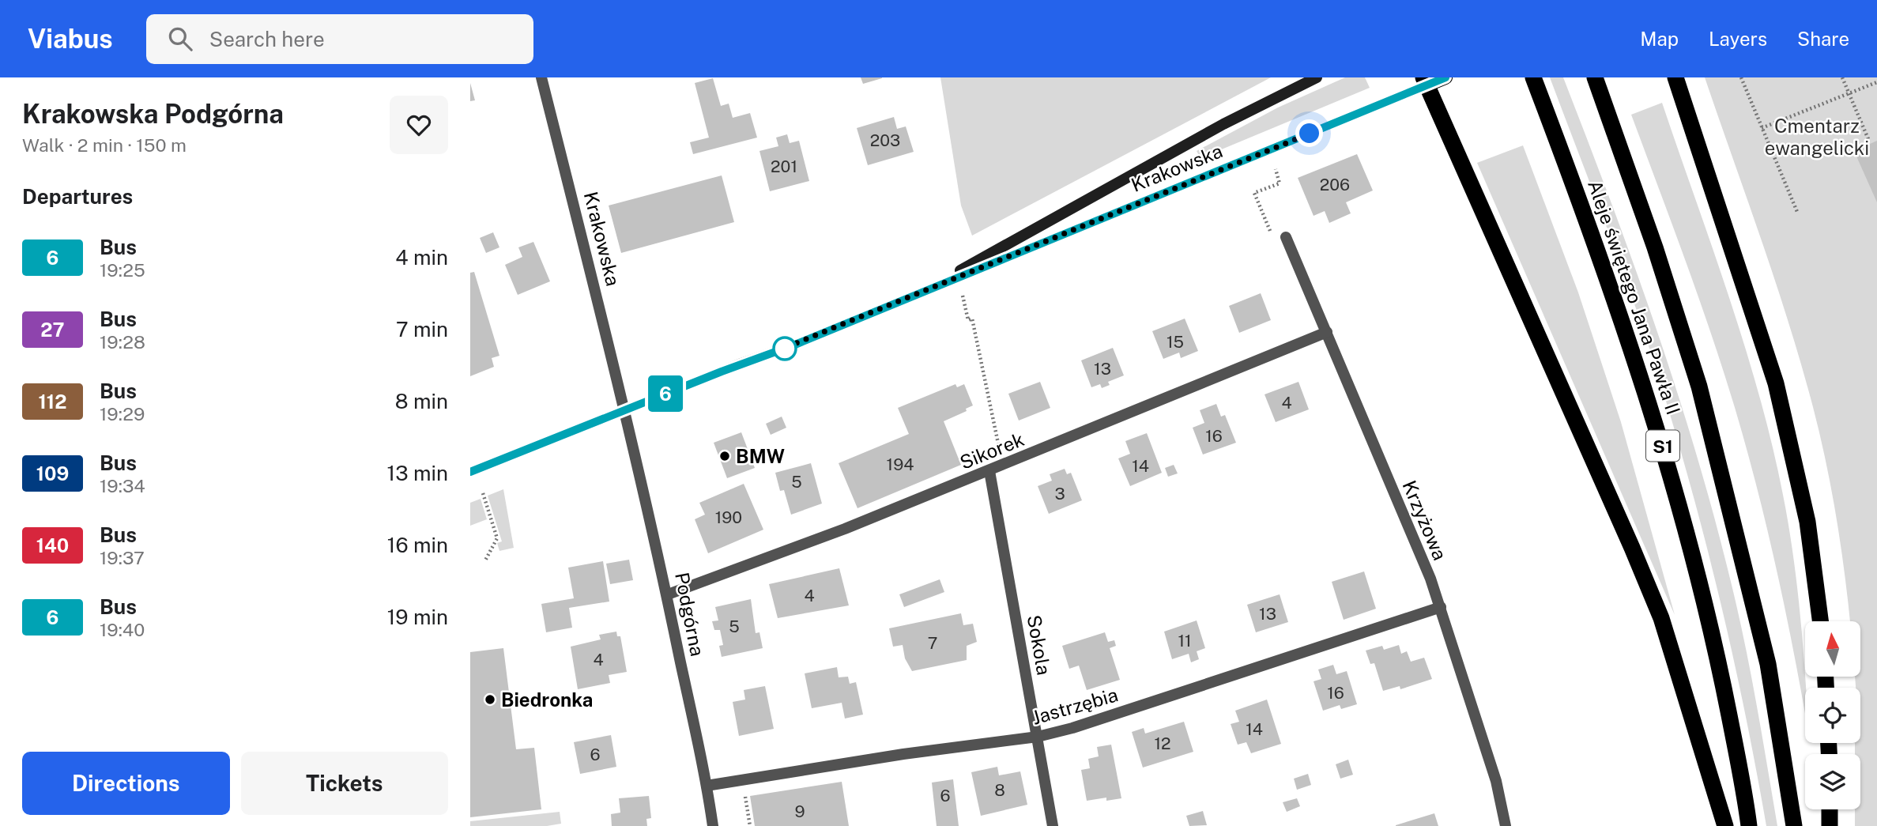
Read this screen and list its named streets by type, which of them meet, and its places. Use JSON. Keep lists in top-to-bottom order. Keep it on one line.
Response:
{"streets":{"highway":["Aleje świętego Jana Pawła II","S1"],"main road":["Krakowska"],"street":["Sikorek","Krzyżowa","Podgórna","Sokola","Jastrzębia"]},"crossings":[["Krakowska","Podgórna"],["Sikorek","Krzyżowa"],["Sikorek","Podgórna"],["Sikorek","Sokola"],["Krzyżowa","Jastrzębia"],["Podgórna","Jastrzębia"],["Sokola","Jastrzębia"]],"parks":["Cmentarz ewangelicki"],"places":["BMW","Biedronka"],"lines":["bus line 6"],"house_numbers":["203","201","206","15","13","4","16","194","14","5","3","190","4","13","5","11","7","4","16","14","12","6","8","6","9"],"north":"top","page":{"header":"Viabus","search":"Search here","nav":["Map","Layers","Share"],"heading":[["Krakowska Podgórna","Walk · 2 min · 150 m"],"Departures"],"on_map":"6","list":[{"mark":"6","name":"Bus","note":"19:25","value":"4 min"},{"mark":"27","name":"Bus","note":"19:28","value":"7 min"},{"mark":"112","name":"Bus","note":"19:29","value":"8 min"},{"mark":"109","name":"Bus","note":"19:34","value":"13 min"},{"mark":"140","name":"Bus","note":"19:37","value":"16 min"},{"mark":"6","name":"Bus","note":"19:40","value":"19 min"}],"buttons":["Directions","Tickets"]}}
